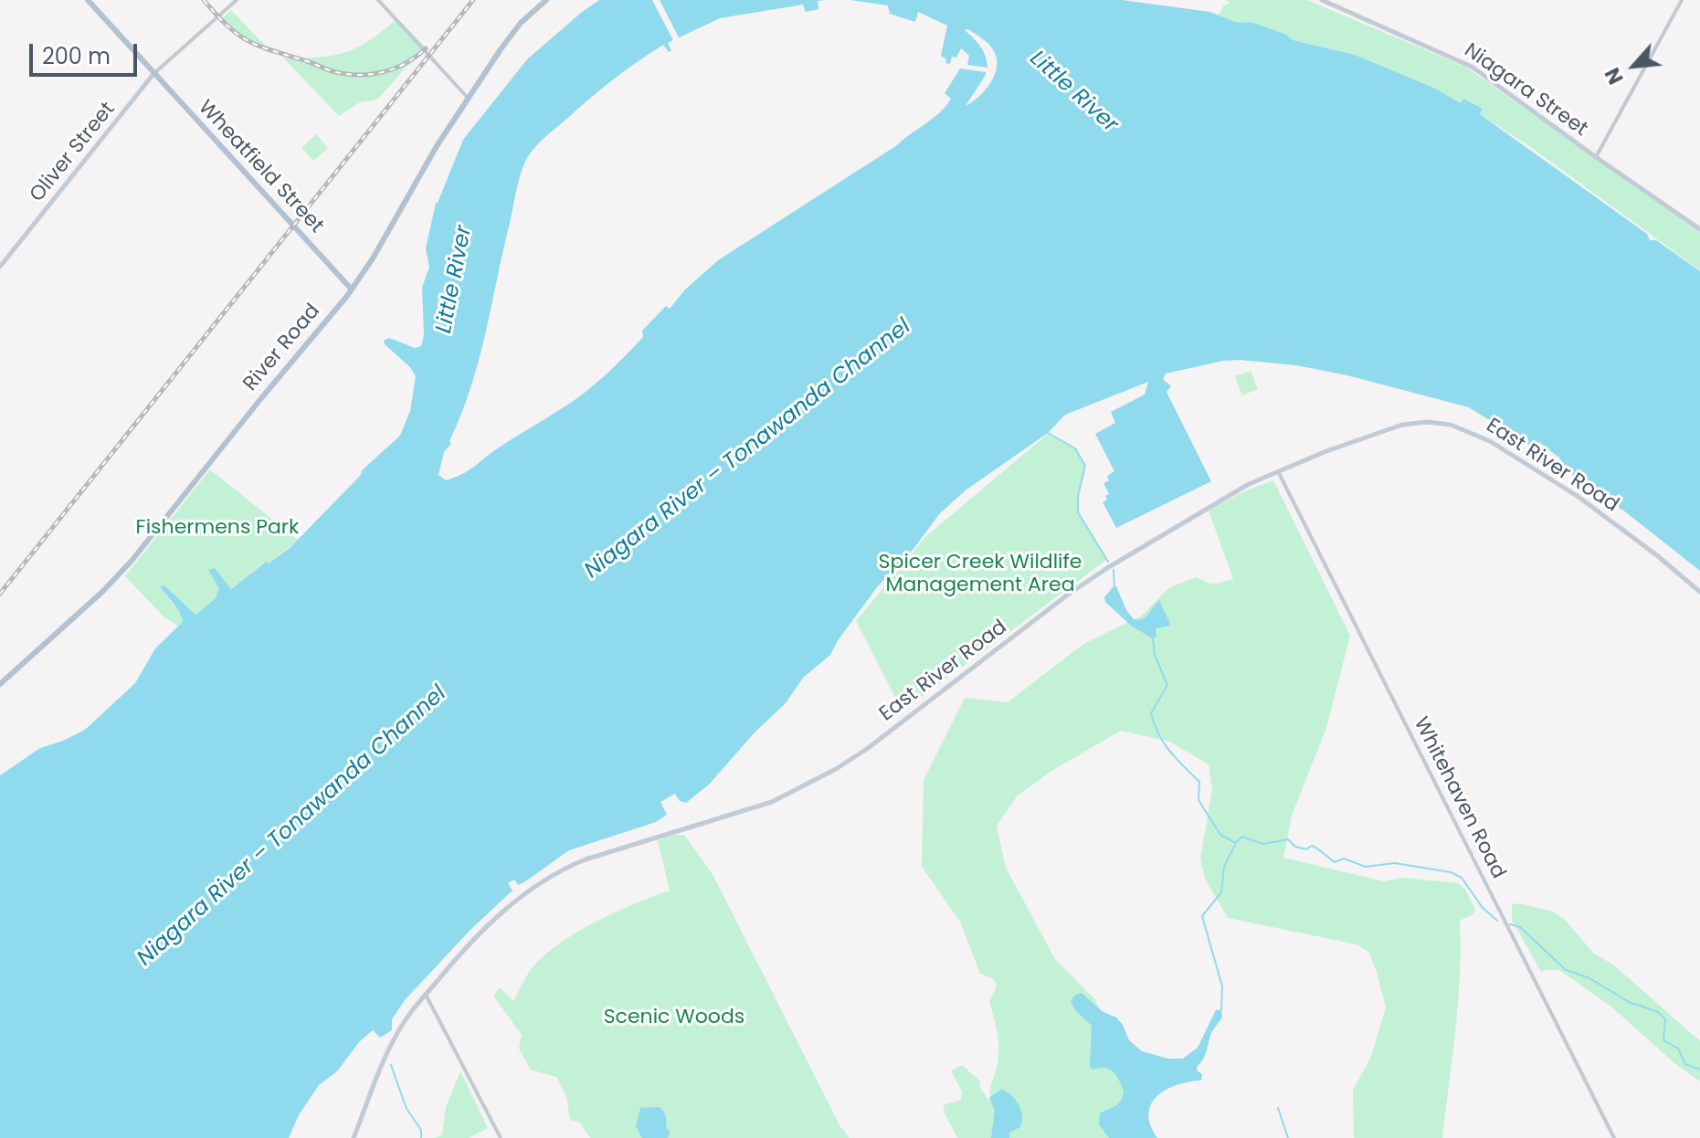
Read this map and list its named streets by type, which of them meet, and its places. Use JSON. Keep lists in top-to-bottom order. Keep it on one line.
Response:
{"streets":{"main road":["Niagara Street","Oliver Street","Wheatfield Street","River Road","East River Road"],"street":["Whitehaven Road"]},"crossings":[["Oliver Street","Wheatfield Street"],["Wheatfield Street","River Road"],["East River Road","Whitehaven Road"]],"water":["Little River","Niagara River – Tonawanda Channel"],"parks":["Fishermens Park","Spicer Creek Wildlife Management Area","Scenic Woods"],"scale_bar":"200 m","north":"bottom left"}
